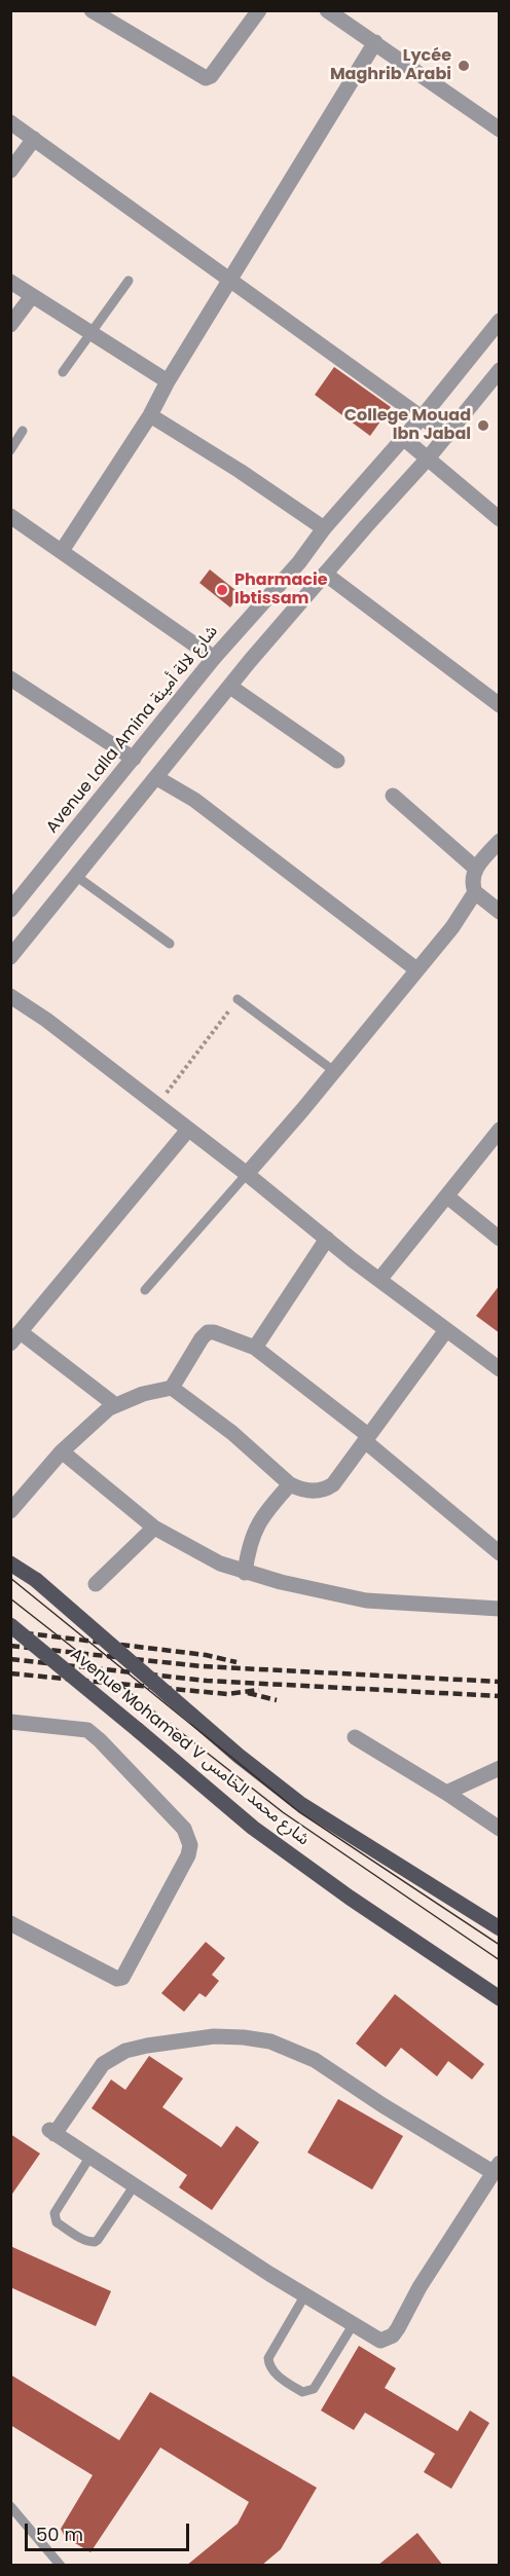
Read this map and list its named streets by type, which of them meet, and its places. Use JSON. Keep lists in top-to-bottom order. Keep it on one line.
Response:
{"streets":{"main road":["Avenue Mohamed V شارع محمد الخامس"],"street":["Avenue Lalla Amina شارع لالة أمينة"]},"places":["Lycée Maghrib Arabi","College Mouad Ibn Jabal","Pharmacie Ibtissam"],"scale_bar":"50 m"}
